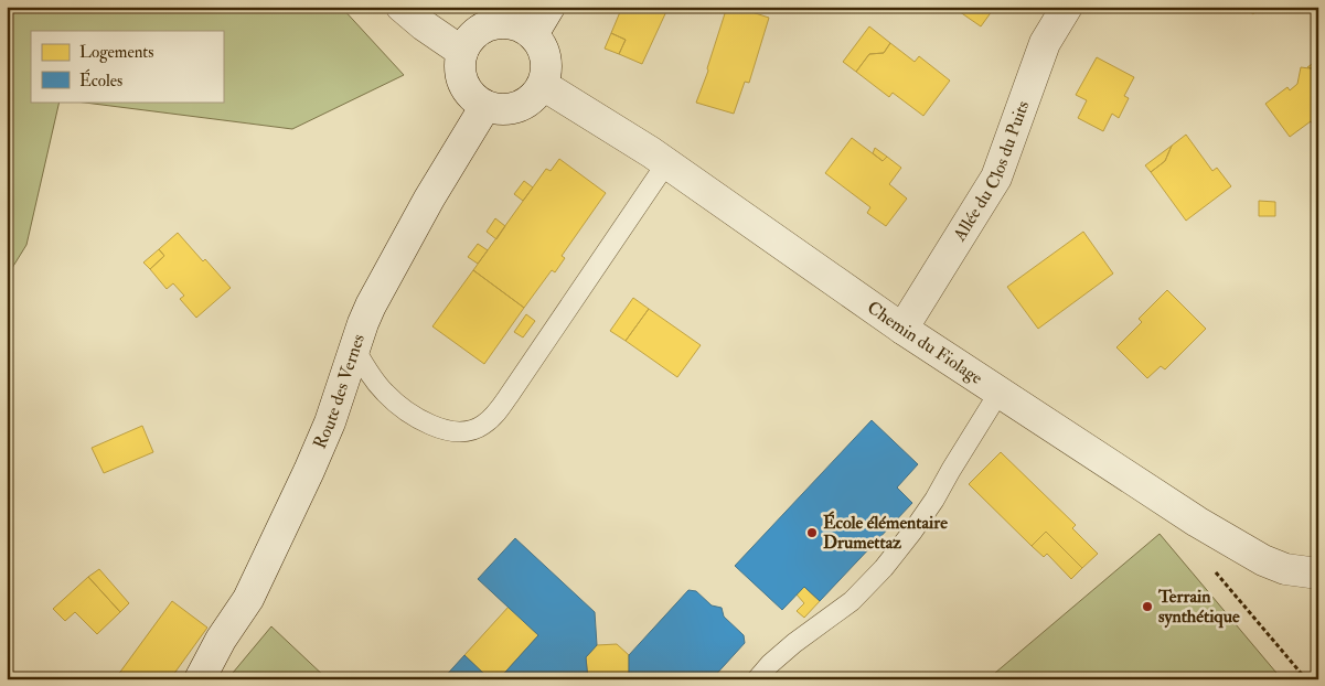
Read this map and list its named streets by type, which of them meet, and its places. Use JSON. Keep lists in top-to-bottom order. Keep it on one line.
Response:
{"streets":{"street":["Allée du Clos du Puits","Chemin du Fiolage","Route des Vernes"]},"crossings":[["Allée du Clos du Puits","Chemin du Fiolage"],["Chemin du Fiolage","Route des Vernes"]],"places":["École élémentaire Drumettaz","Terrain synthétique"],"legend":["Logements","Écoles"]}
